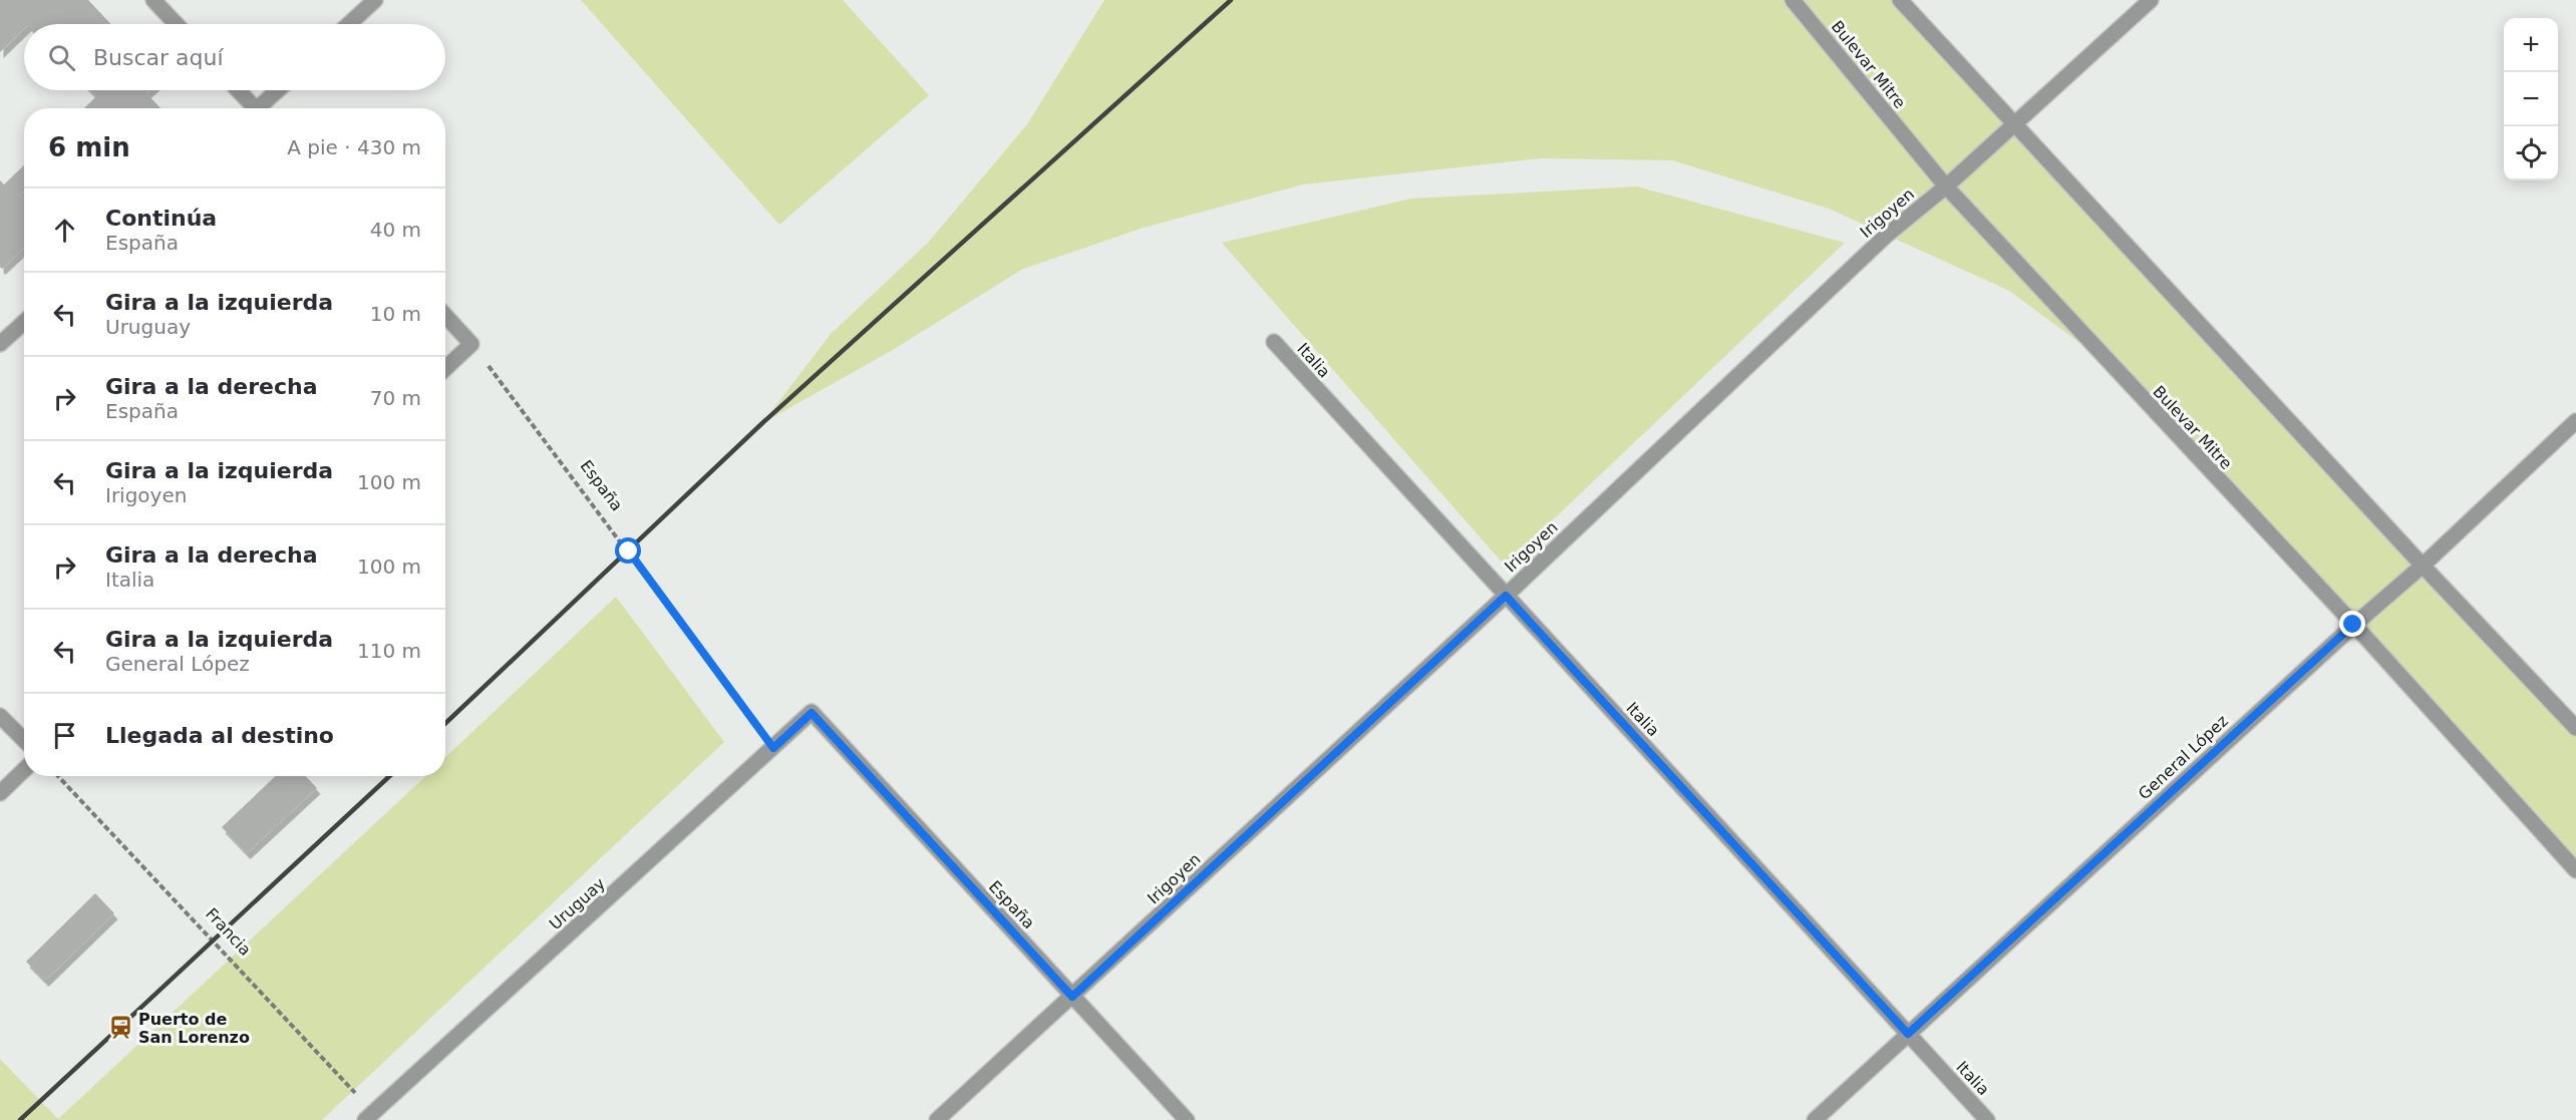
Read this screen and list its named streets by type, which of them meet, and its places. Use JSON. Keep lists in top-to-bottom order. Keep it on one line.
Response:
{"streets":{"street":["Bulevar Mitre","Irigoyen","Italia","España","General López","Uruguay"],"path":["Francia"]},"crossings":[["Bulevar Mitre","Irigoyen"],["Bulevar Mitre","General López"],["Irigoyen","Italia"],["Irigoyen","España"],["Italia","General López"],["España","Uruguay"],["Uruguay","Francia"]],"places":{"station":["Puerto de San Lorenzo"]},"page":{"map_buttons":["+","−"],"search":"Buscar aquí","heading":["6 min","A pie · 430 m"],"list":[["Continúa","España","40 m"],["Gira a la izquierda","Uruguay","10 m"],["Gira a la derecha","España","70 m"],["Gira a la izquierda","Irigoyen","100 m"],["Gira a la derecha","Italia","100 m"],["Gira a la izquierda","General López","110 m"],"Llegada al destino"]}}
